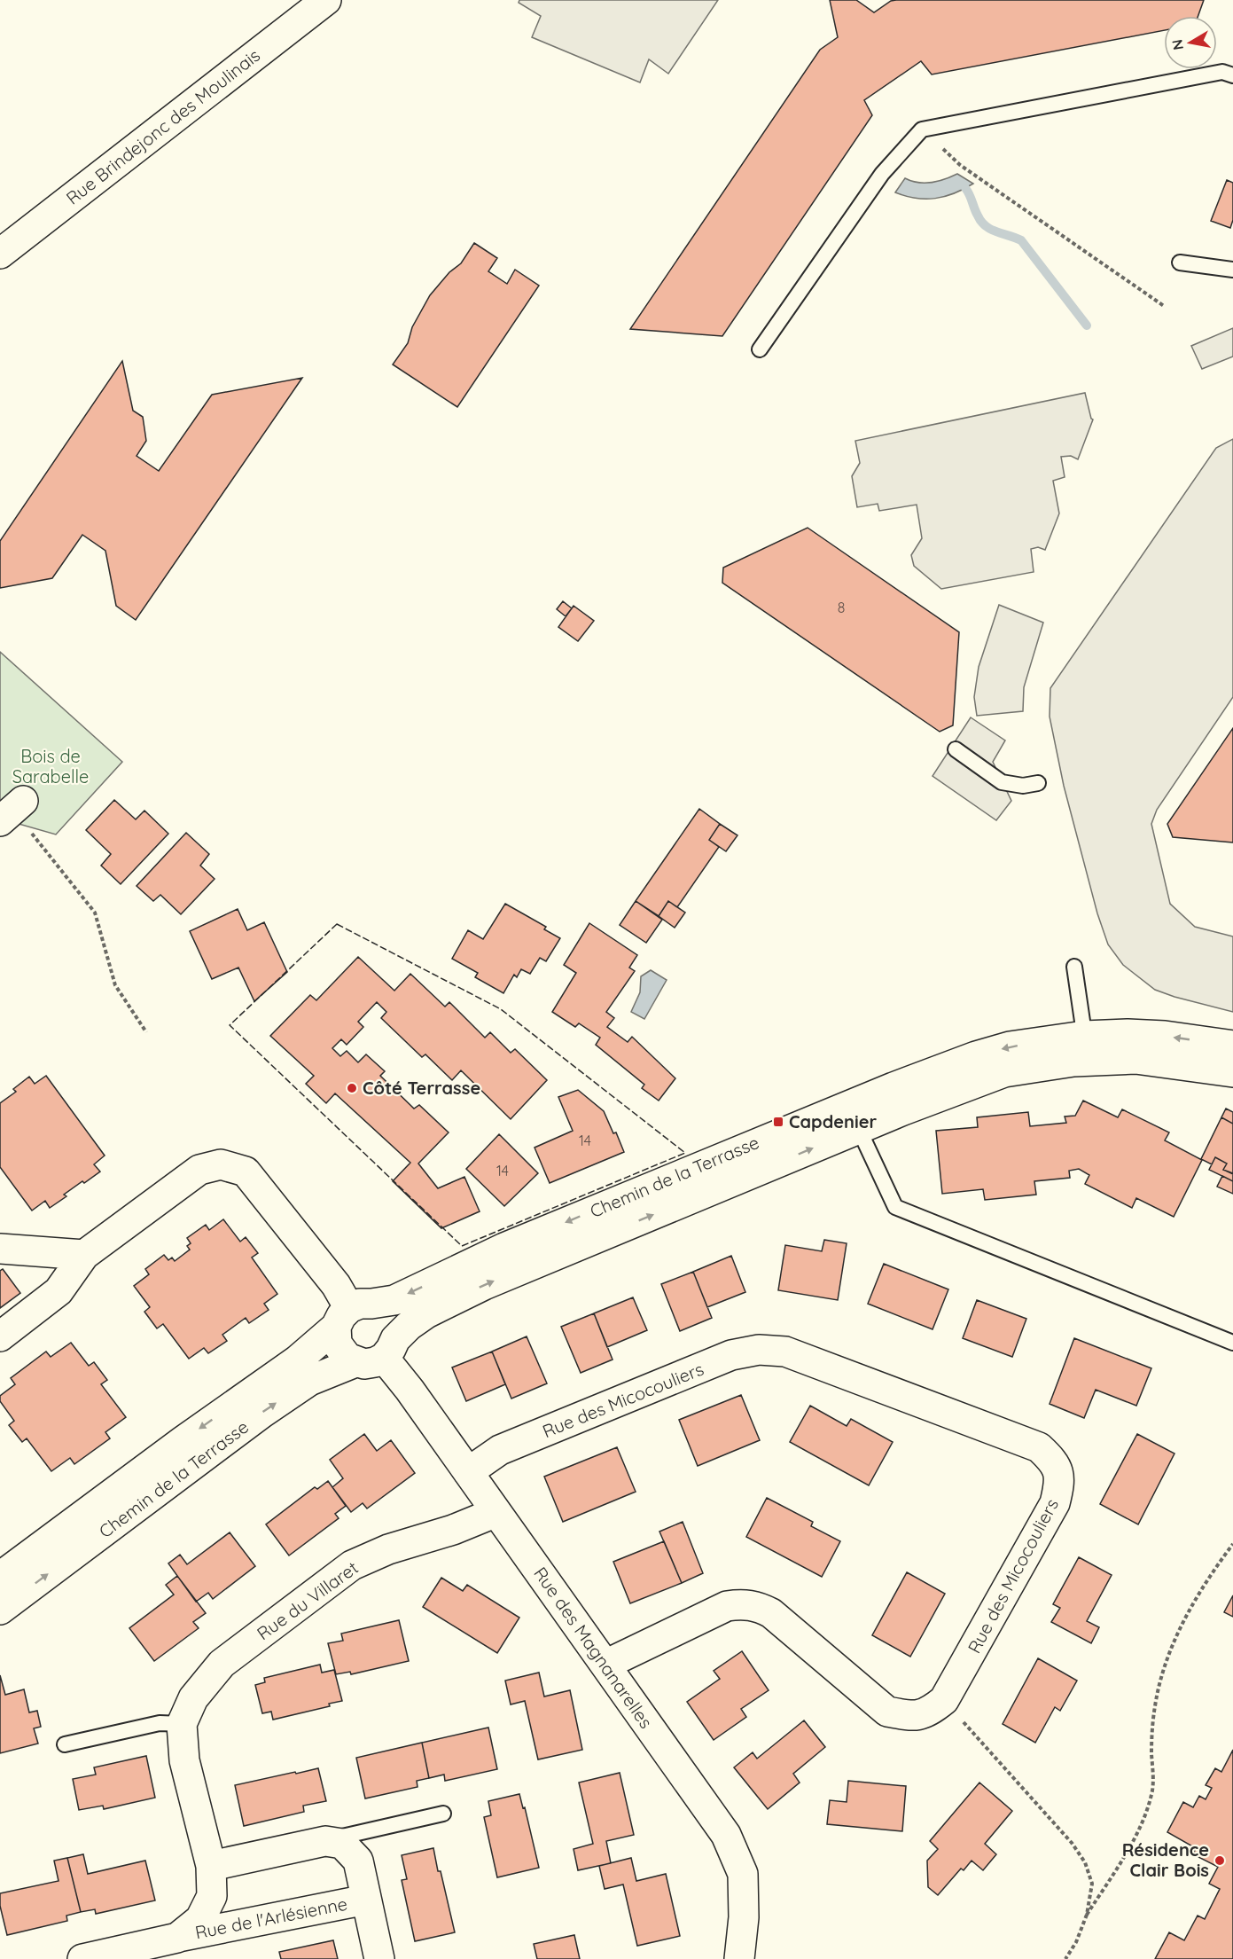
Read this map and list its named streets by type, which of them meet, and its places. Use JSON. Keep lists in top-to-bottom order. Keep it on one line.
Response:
{"streets":{"street":["Rue Brindejonc des Moulinais","Chemin de la Terrasse","Rue des Micocouliers","Rue du Villaret","Rue des Magnanarelles","Rue de l'Arlésienne"]},"crossings":[["Chemin de la Terrasse","Rue des Magnanarelles"],["Rue des Micocouliers","Rue des Magnanarelles"],["Rue du Villaret","Rue des Magnanarelles"],["Rue du Villaret","Rue de l'Arlésienne"]],"parks":["Bois de Sarabelle"],"places":{"other":["Côté Terrasse","Résidence Clair Bois"],"transit":["Capdenier"]},"house_numbers":["8","14","14"],"north":"left"}
